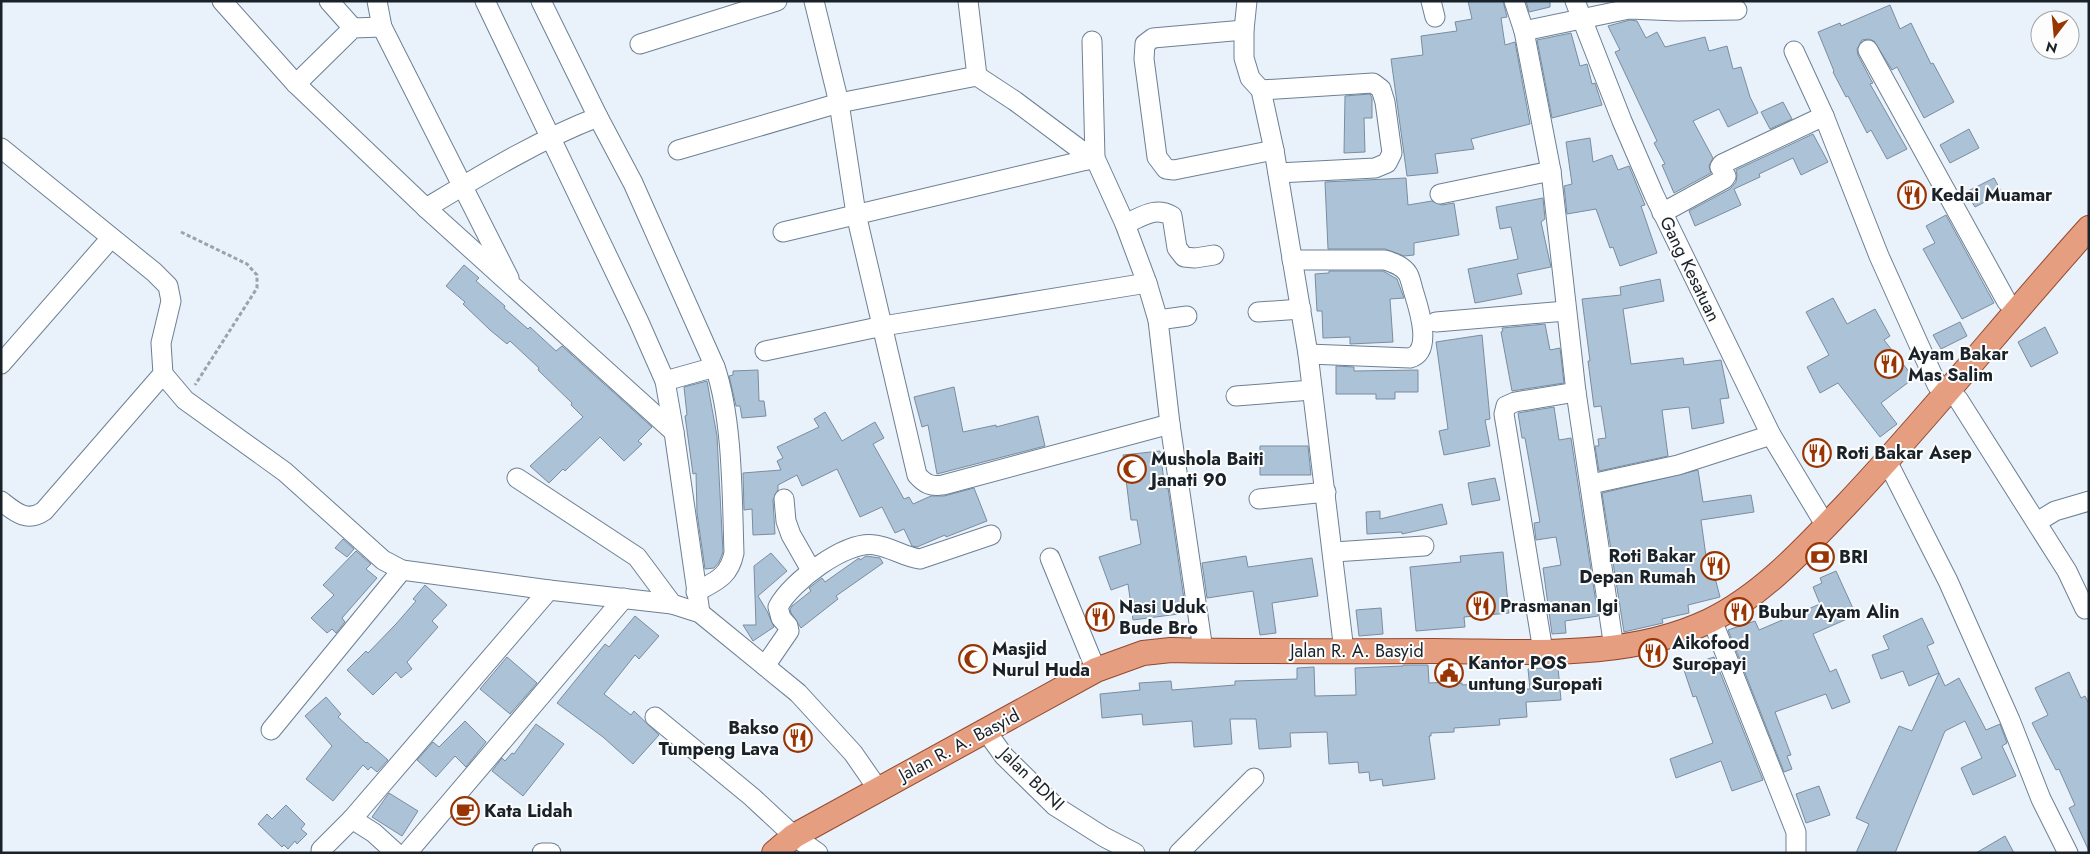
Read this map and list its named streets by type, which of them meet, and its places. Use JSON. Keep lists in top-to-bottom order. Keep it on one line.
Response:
{"streets":{"main road":["Jalan R. A. Basyid"],"street":["Gang Kesatuan","Jalan BDNI"]},"crossings":[["Gang Kesatuan","Jalan R. A. Basyid"],["Jalan R. A. Basyid","Jalan BDNI"]],"places":{"restaurant":["Kedai Muamar","Ayam Bakar Mas Salim","Roti Bakar Asep","Roti Bakar Depan Rumah","Prasmanan Igi","Bubur Ayam Alin","Nasi Uduk Bude Bro","Aikofood Suropayi","Bakso Tumpeng Lava"],"mosque":["Mushola Baiti Janati 90","Masjid Nurul Huda"],"bank":["BRI"],"public building":["Kantor POS untung Suropati"],"cafe":["Kata Lidah"]},"north":"bottom"}
